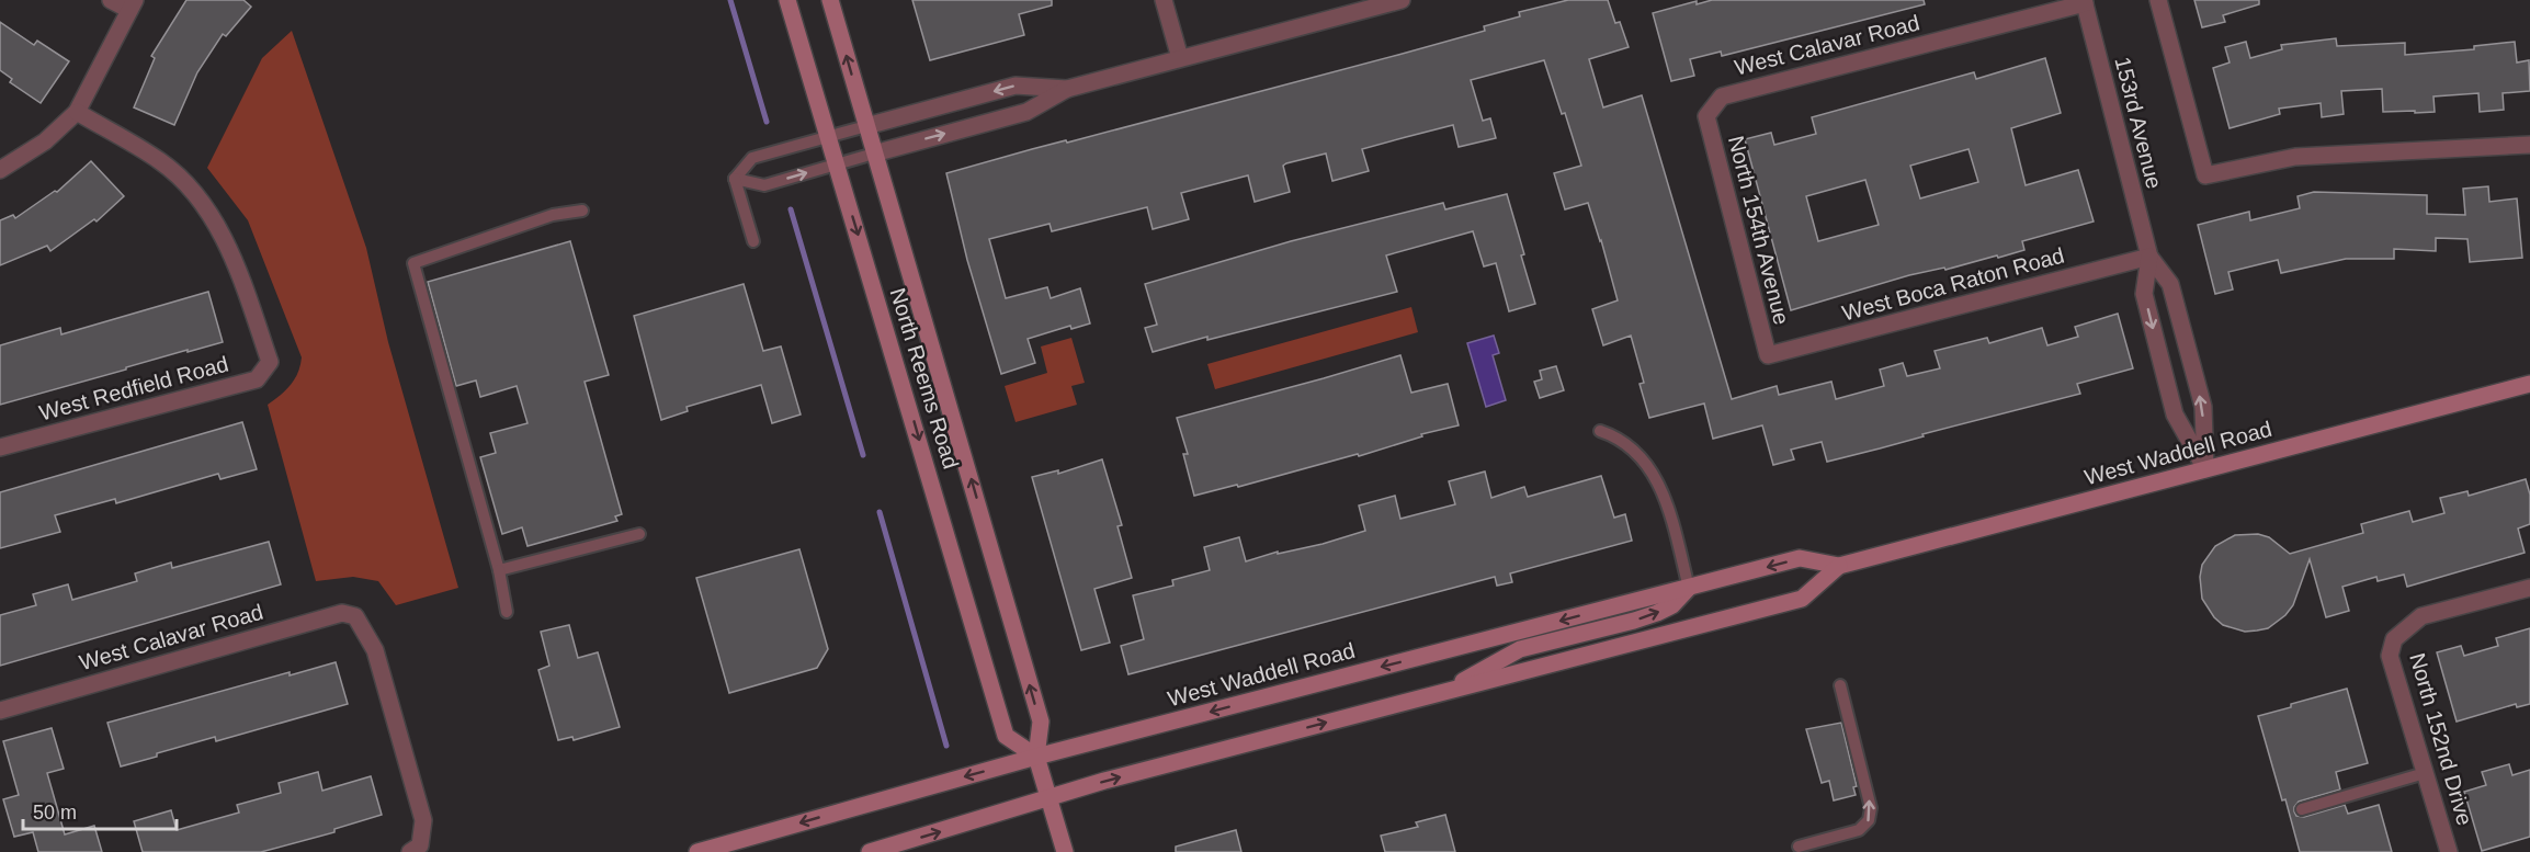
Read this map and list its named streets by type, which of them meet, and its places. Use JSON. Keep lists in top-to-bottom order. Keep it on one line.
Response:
{"streets":{"main road":["North Reems Road","West Waddell Road"],"street":["West Calavar Road","153rd Avenue","North 154th Avenue","West Boca Raton Road","West Redfield Road","North 152nd Drive"]},"crossings":[["West Calavar Road","153rd Avenue"],["West Calavar Road","North 154th Avenue"],["153rd Avenue","West Boca Raton Road"],["153rd Avenue","West Waddell Road"],["North 154th Avenue","West Boca Raton Road"],["North Reems Road","West Waddell Road"]],"scale_bar":"50 m"}
